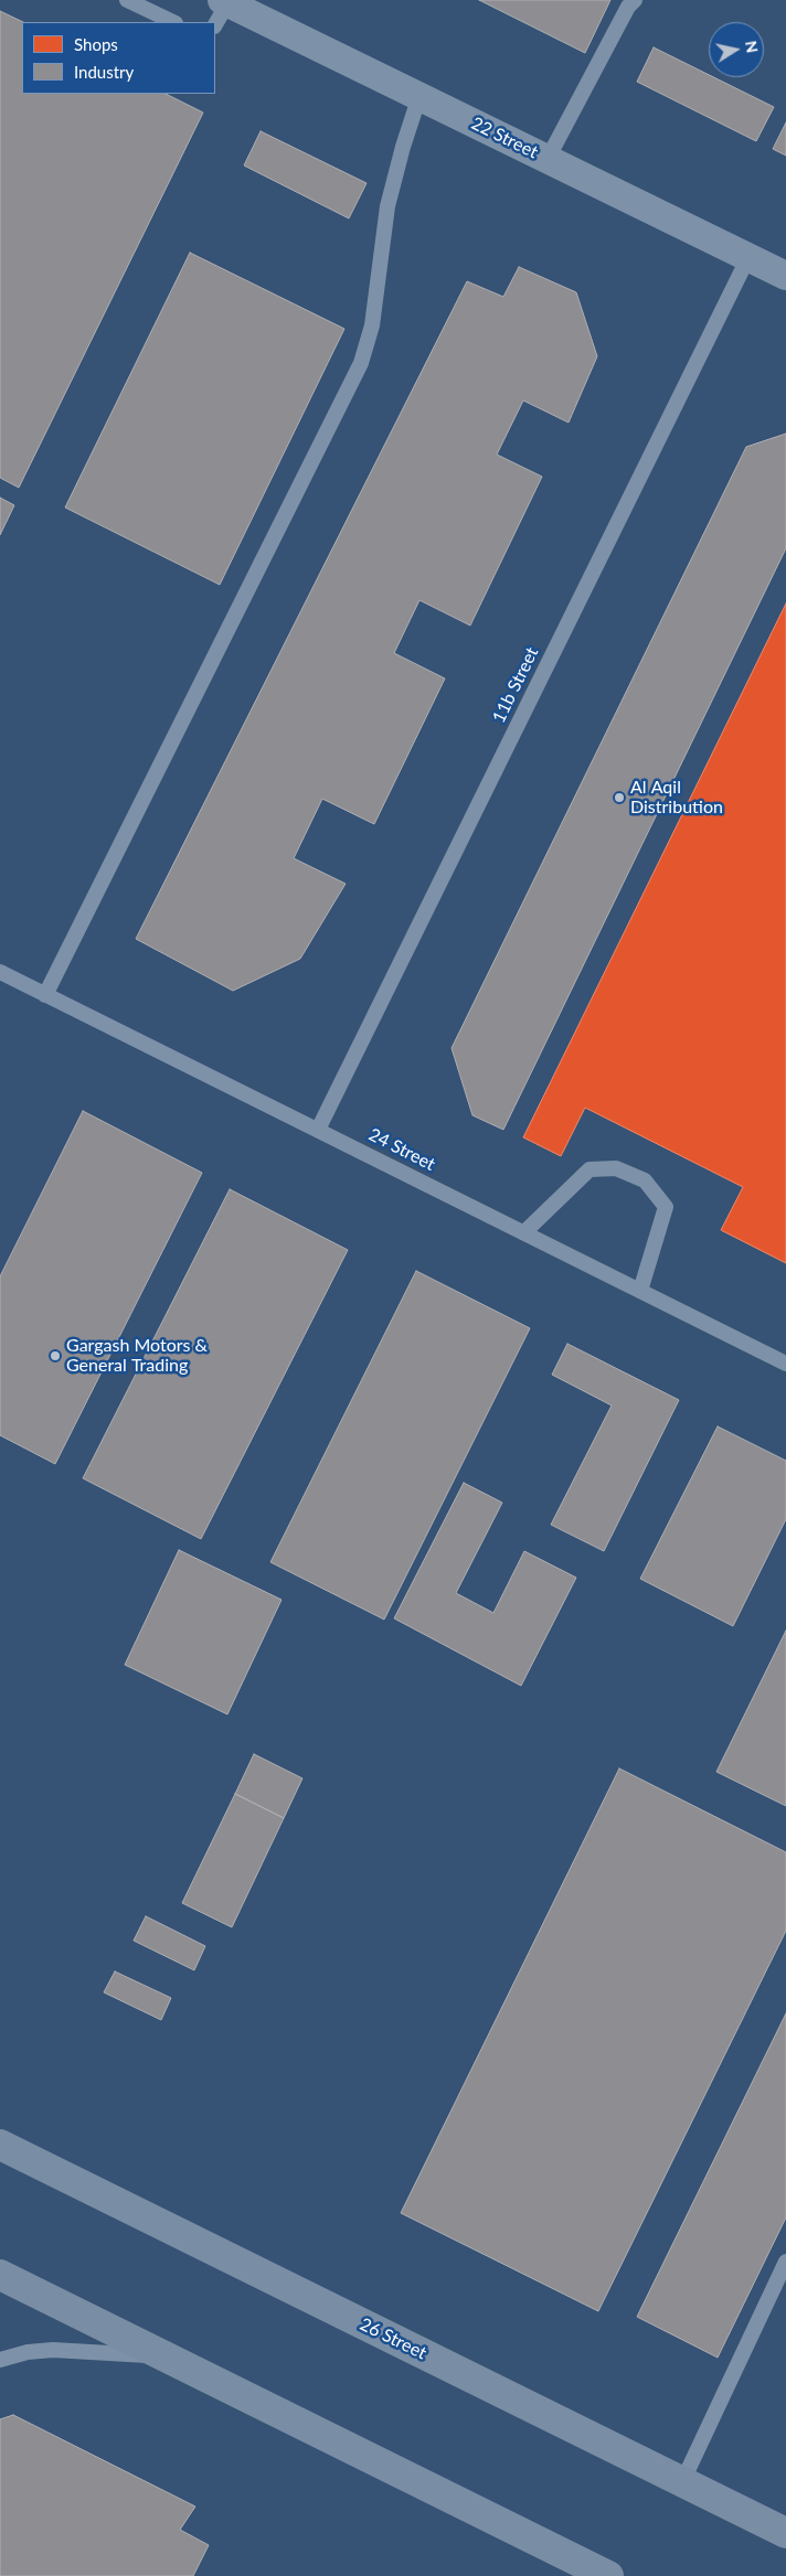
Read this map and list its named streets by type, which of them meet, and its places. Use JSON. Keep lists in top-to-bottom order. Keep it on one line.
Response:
{"streets":{"main road":["26 Street"],"street":["22 Street"],"lane":["11b Street","24 Street"]},"crossings":[["22 Street","11b Street"],["11b Street","24 Street"]],"places":["Al Aqil Distribution","Gargash Motors & General Trading"],"legend":["Shops","Industry"],"north":"right"}
